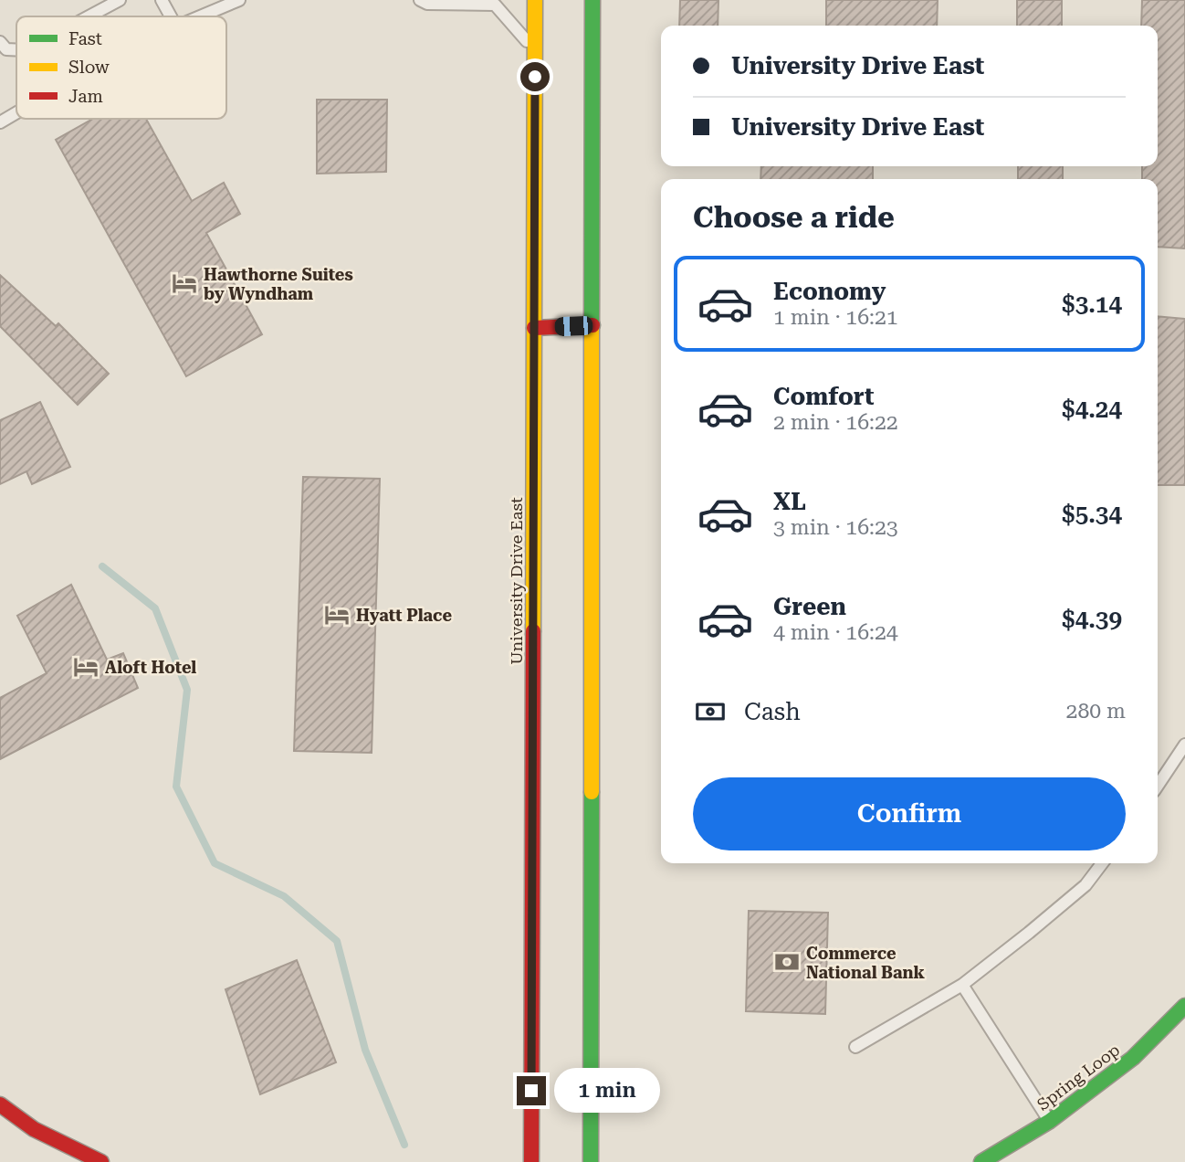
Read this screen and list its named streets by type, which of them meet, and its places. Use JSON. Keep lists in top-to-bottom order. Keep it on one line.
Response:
{"streets":{"main road":["University Drive East","Spring Loop"]},"places":{"hotel":["Hawthorne Suites by Wyndham","Hyatt Place","Aloft Hotel"],"bank":["Commerce National Bank"]},"legend":["Fast","Slow","Jam"],"page":{"banner":["University Drive East","University Drive East"],"heading":"Choose a ride","list":[{"name":"Economy","note":"1 min · 16:21","value":"$3.14"},{"name":"Comfort","note":"2 min · 16:22","value":"$4.24"},{"name":"XL","note":"3 min · 16:23","value":"$5.34"},{"name":"Green","note":"4 min · 16:24","value":"$4.39"}],"pay":["Cash","280 m"],"buttons":"Confirm","bubble":"1 min"}}
